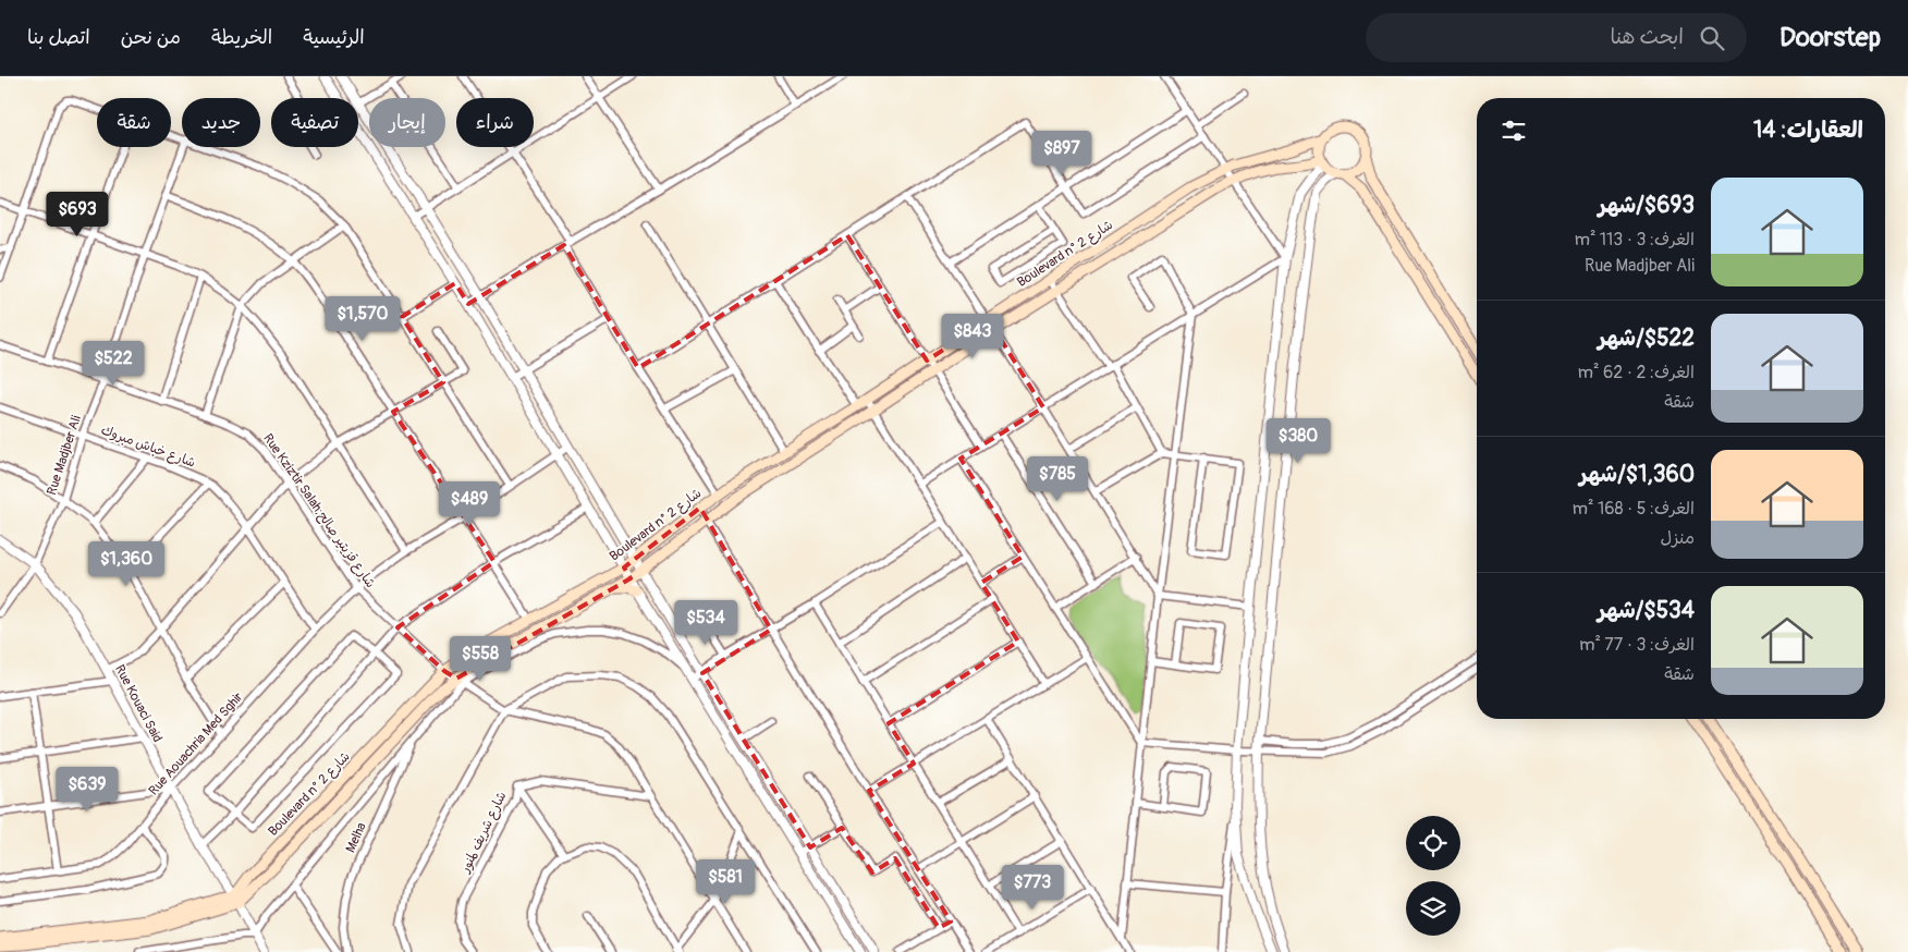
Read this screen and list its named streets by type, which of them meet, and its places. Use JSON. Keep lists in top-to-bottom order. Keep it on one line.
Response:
{"streets":{"main road":["Boulevard n° شارع 2"],"street":["شارع خباش مبروك","Rue Madjber Ali","Rue Kziztir Salah;شارع قزيتير صالح","Rue Kouaci Said","Rue Aouachria Med Sghir","شارع شريف لمنور","Melha"]},"crossings":[["Boulevard n° شارع 2","Rue Kziztir Salah;شارع قزيتير صالح"],["Boulevard n° شارع 2","Rue Kouaci Said"],["شارع خباش مبروك","Rue Madjber Ali"],["شارع خباش مبروك","Rue Aouachria Med Sghir"],["Rue Madjber Ali","Rue Kziztir Salah;شارع قزيتير صالح"],["Rue Madjber Ali","Rue Kouaci Said"],["Rue Kziztir Salah;شارع قزيتير صالح","Rue Aouachria Med Sghir"],["Rue Kouaci Said","Rue Aouachria Med Sghir"]],"page":{"header":"Doorstep","search":"ابحث هنا","nav":["الرئيسية","الخريطة","من نحن","اتصل بنا"],"chip":["شراء","إيجار","تصفية","جديد","شقة"],"heading":"العقارات: 14","price":["$897","$693","$1,570","$843","$522","$380","$785","$489","$1,360","$534","$558","$639","$581","$773"],"list":[{"name":"$693/شهر","note":"الغرف: 3 · 113 m² · Rue Madjber Ali"},{"name":"$522/شهر","note":"الغرف: 2 · 62 m² · شقة"},{"name":"$1,360/شهر","note":"الغرف: 5 · 168 m² · منزل"},{"name":"$534/شهر","note":"الغرف: 3 · 77 m² · شقة"}]}}
